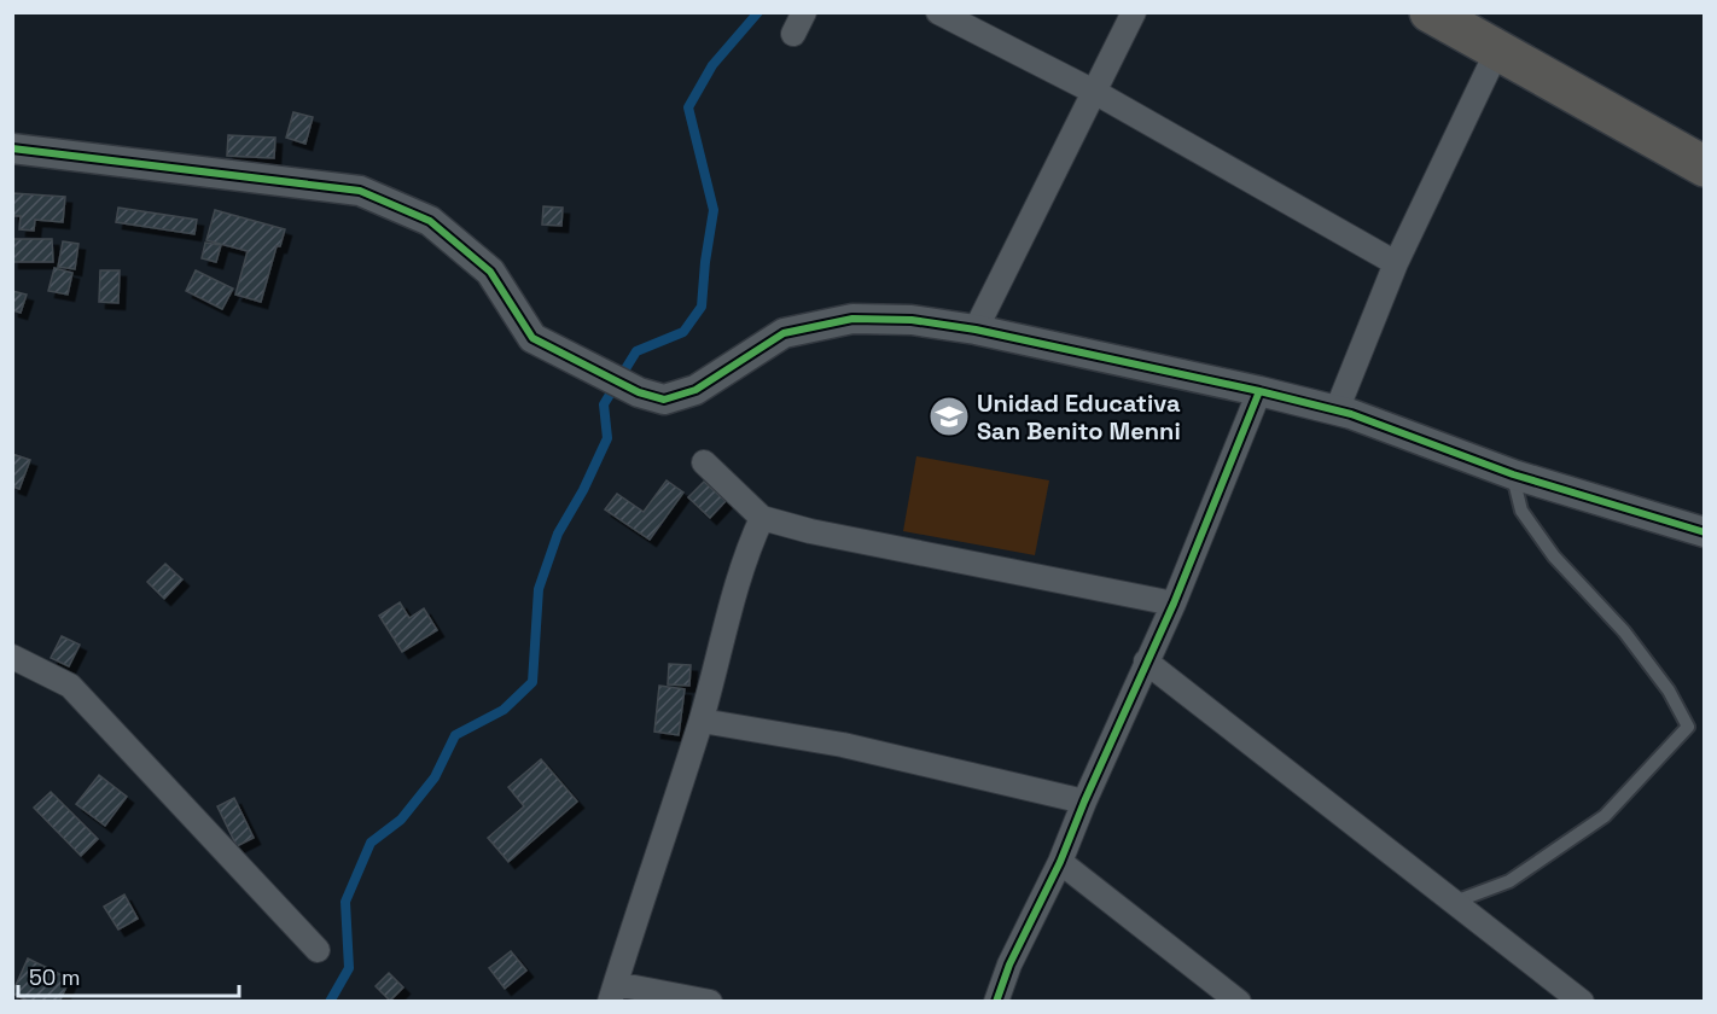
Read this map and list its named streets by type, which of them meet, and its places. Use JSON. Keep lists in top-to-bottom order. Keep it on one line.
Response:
{"places":{"school or university":["Unidad Educativa San Benito Menni"]},"scale_bar":"50 m"}
